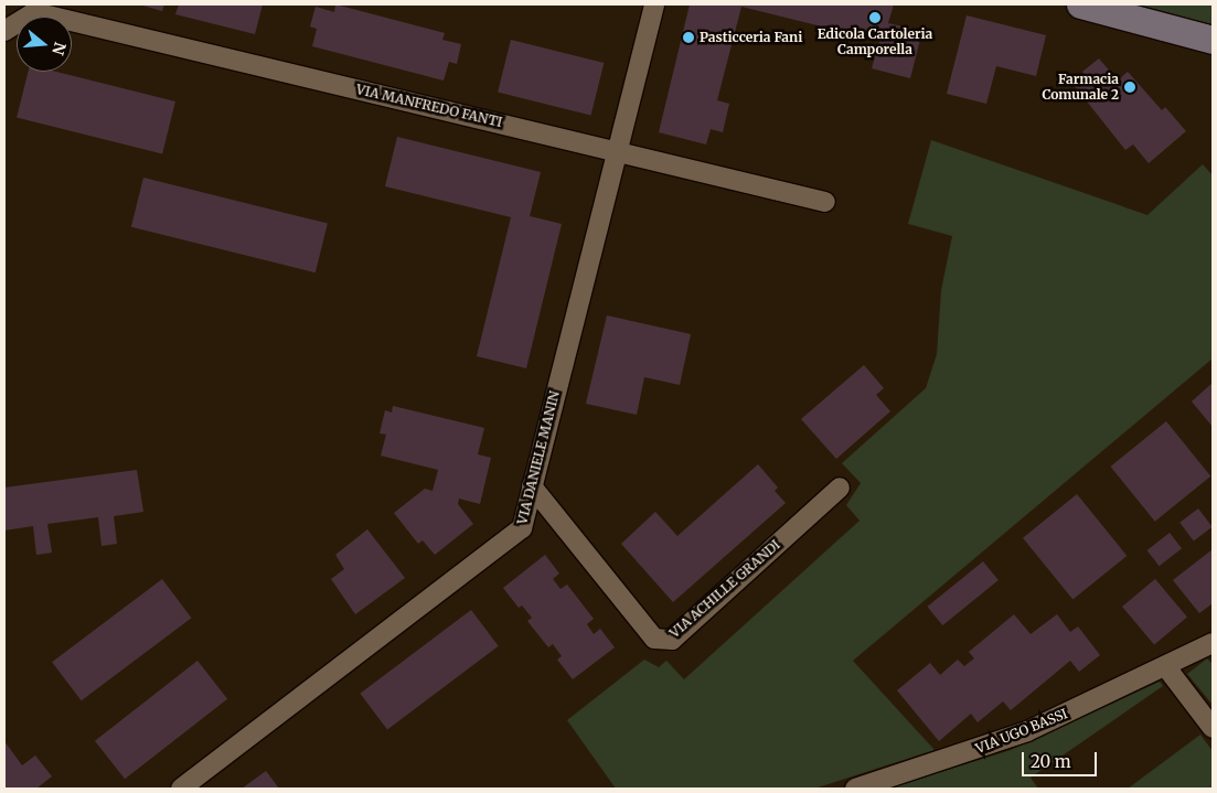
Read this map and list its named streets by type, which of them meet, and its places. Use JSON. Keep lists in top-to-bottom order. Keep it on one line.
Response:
{"streets":{"street":["VIA MANFREDO FANTI","VIA DANIELE MANIN","VIA ACHILLE GRANDI","VIA UGO BASSI"]},"crossings":[["VIA MANFREDO FANTI","VIA DANIELE MANIN"],["VIA DANIELE MANIN","VIA ACHILLE GRANDI"]],"places":["Edicola Cartoleria Camporella","Pasticceria Fani","Farmacia Comunale 2"],"scale_bar":"20 m","north":"right"}
